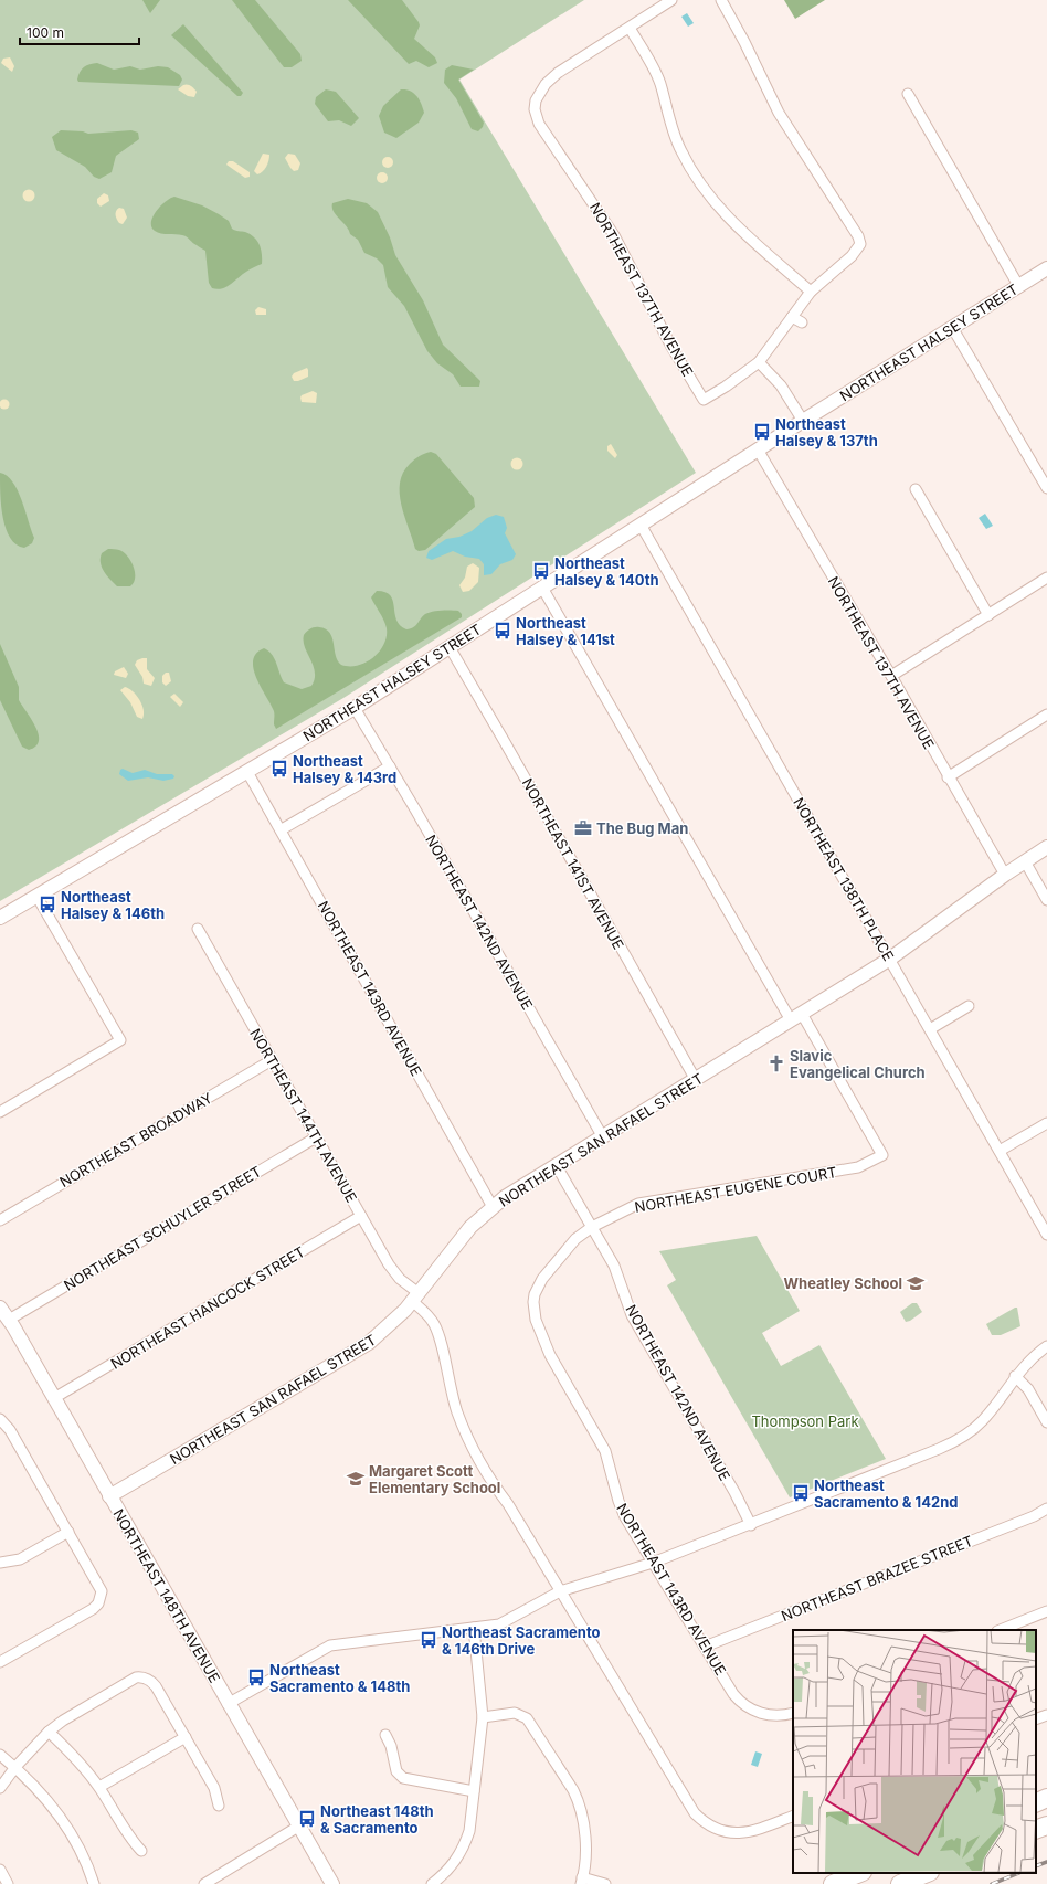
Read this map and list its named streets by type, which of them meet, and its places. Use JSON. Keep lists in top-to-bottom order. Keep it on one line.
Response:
{"streets":{"main road":["NORTHEAST HALSEY STREET","NORTHEAST SAN RAFAEL STREET","NORTHEAST 148TH AVENUE"],"street":["NORTHEAST 137TH AVENUE","NORTHEAST 141ST AVENUE","NORTHEAST 138TH PLACE","NORTHEAST 142ND AVENUE","NORTHEAST 143RD AVENUE","NORTHEAST 144TH AVENUE","NORTHEAST BROADWAY","NORTHEAST EUGENE COURT","NORTHEAST SCHUYLER STREET","NORTHEAST HANCOCK STREET","NORTHEAST BRAZEE STREET"]},"crossings":[["NORTHEAST 137TH AVENUE","NORTHEAST HALSEY STREET"],["NORTHEAST 137TH AVENUE","NORTHEAST SAN RAFAEL STREET"],["NORTHEAST HALSEY STREET","NORTHEAST 141ST AVENUE"],["NORTHEAST HALSEY STREET","NORTHEAST 138TH PLACE"],["NORTHEAST HALSEY STREET","NORTHEAST 142ND AVENUE"],["NORTHEAST HALSEY STREET","NORTHEAST 143RD AVENUE"],["NORTHEAST 141ST AVENUE","NORTHEAST SAN RAFAEL STREET"],["NORTHEAST 138TH PLACE","NORTHEAST SAN RAFAEL STREET"],["NORTHEAST 142ND AVENUE","NORTHEAST SAN RAFAEL STREET"],["NORTHEAST 142ND AVENUE","NORTHEAST EUGENE COURT"],["NORTHEAST 143RD AVENUE","NORTHEAST SAN RAFAEL STREET"],["NORTHEAST 143RD AVENUE","NORTHEAST EUGENE COURT"],["NORTHEAST 143RD AVENUE","NORTHEAST BRAZEE STREET"],["NORTHEAST 144TH AVENUE","NORTHEAST BROADWAY"],["NORTHEAST 144TH AVENUE","NORTHEAST SAN RAFAEL STREET"],["NORTHEAST 144TH AVENUE","NORTHEAST SCHUYLER STREET"],["NORTHEAST 144TH AVENUE","NORTHEAST HANCOCK STREET"],["NORTHEAST SAN RAFAEL STREET","NORTHEAST EUGENE COURT"],["NORTHEAST SAN RAFAEL STREET","NORTHEAST 148TH AVENUE"],["NORTHEAST SCHUYLER STREET","NORTHEAST 148TH AVENUE"],["NORTHEAST HANCOCK STREET","NORTHEAST 148TH AVENUE"]],"parks":["Thompson Park"],"places":{"bus stop":["Northeast Halsey & 137th","Northeast Halsey & 140th","Northeast Halsey & 141st","Northeast Halsey & 143rd","Northeast Halsey & 146th","Northeast Sacramento & 142nd","Northeast Sacramento & 146th Drive","Northeast Sacramento & 148th","Northeast 148th & Sacramento"],"office":["The Bug Man"],"church":["Slavic Evangelical Church"],"school or university":["Wheatley School","Margaret Scott Elementary School"]},"scale_bar":"100 m"}
